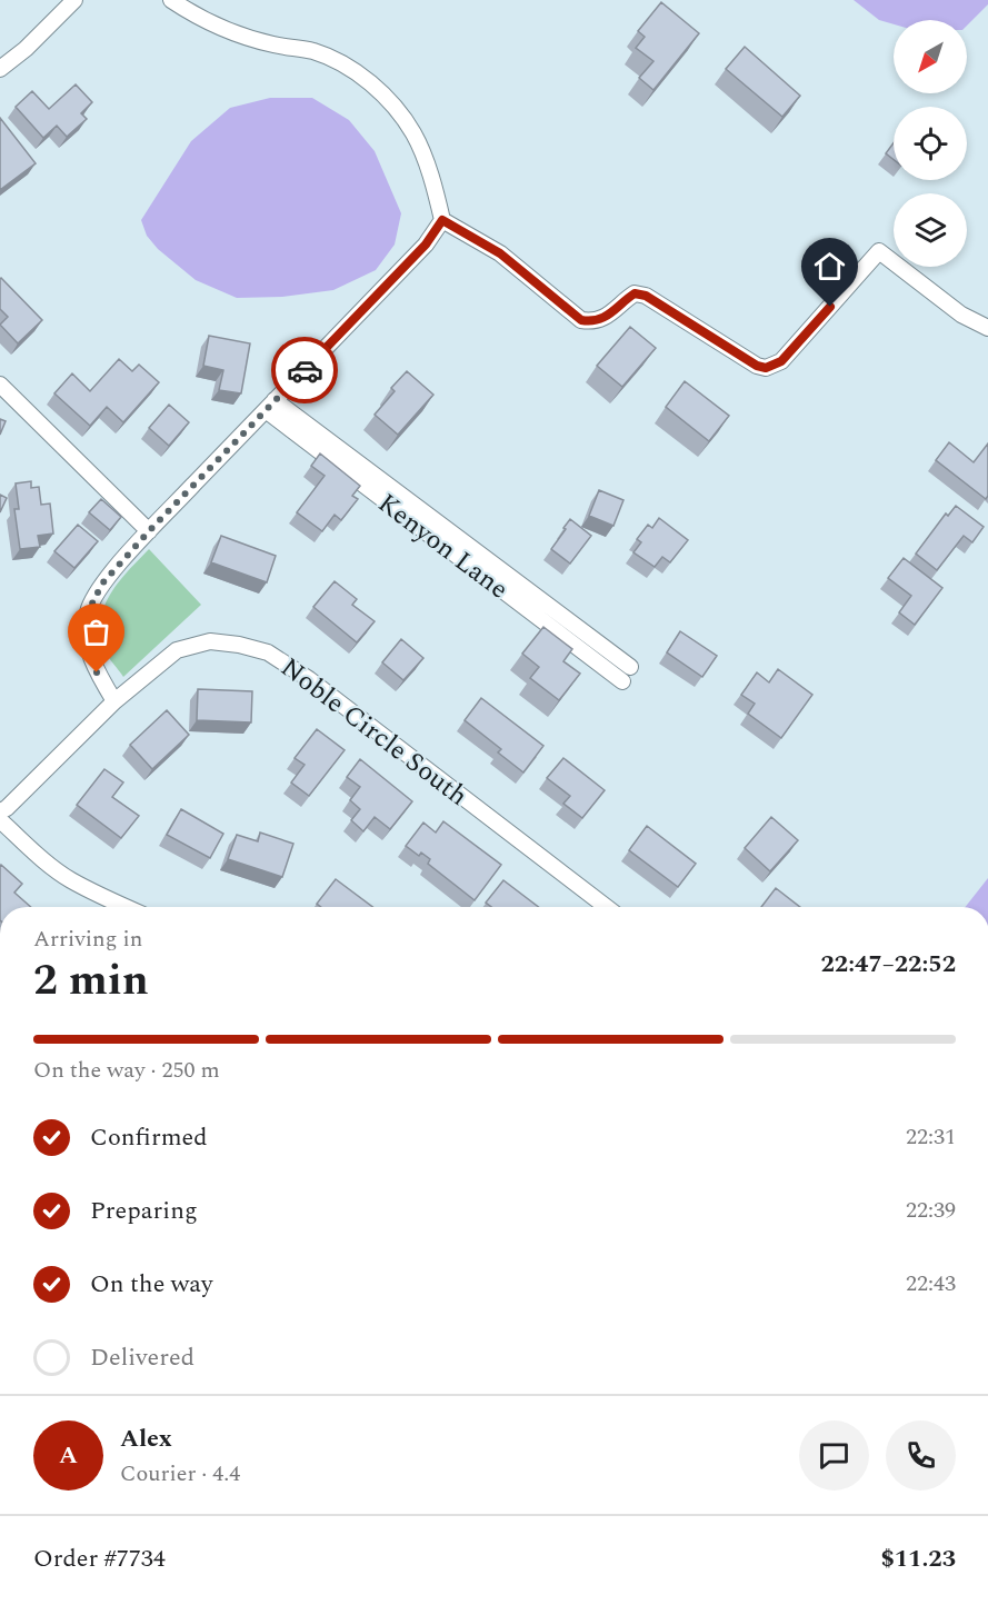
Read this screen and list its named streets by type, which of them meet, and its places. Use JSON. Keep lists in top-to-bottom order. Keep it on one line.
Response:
{"streets":{"street":["Kenyon Lane","Noble Circle South"]},"north":"bottom left","page":{"heading":["2 min","Arriving in","22:47–22:52"],"panel":["Alex","Courier · 4.4","Order #7734","$11.23"],"bar":"On the way · 250 m","list":[["Confirmed","22:31"],["Preparing","22:39"],["On the way","22:43"],"Delivered"],"round":"A"}}
